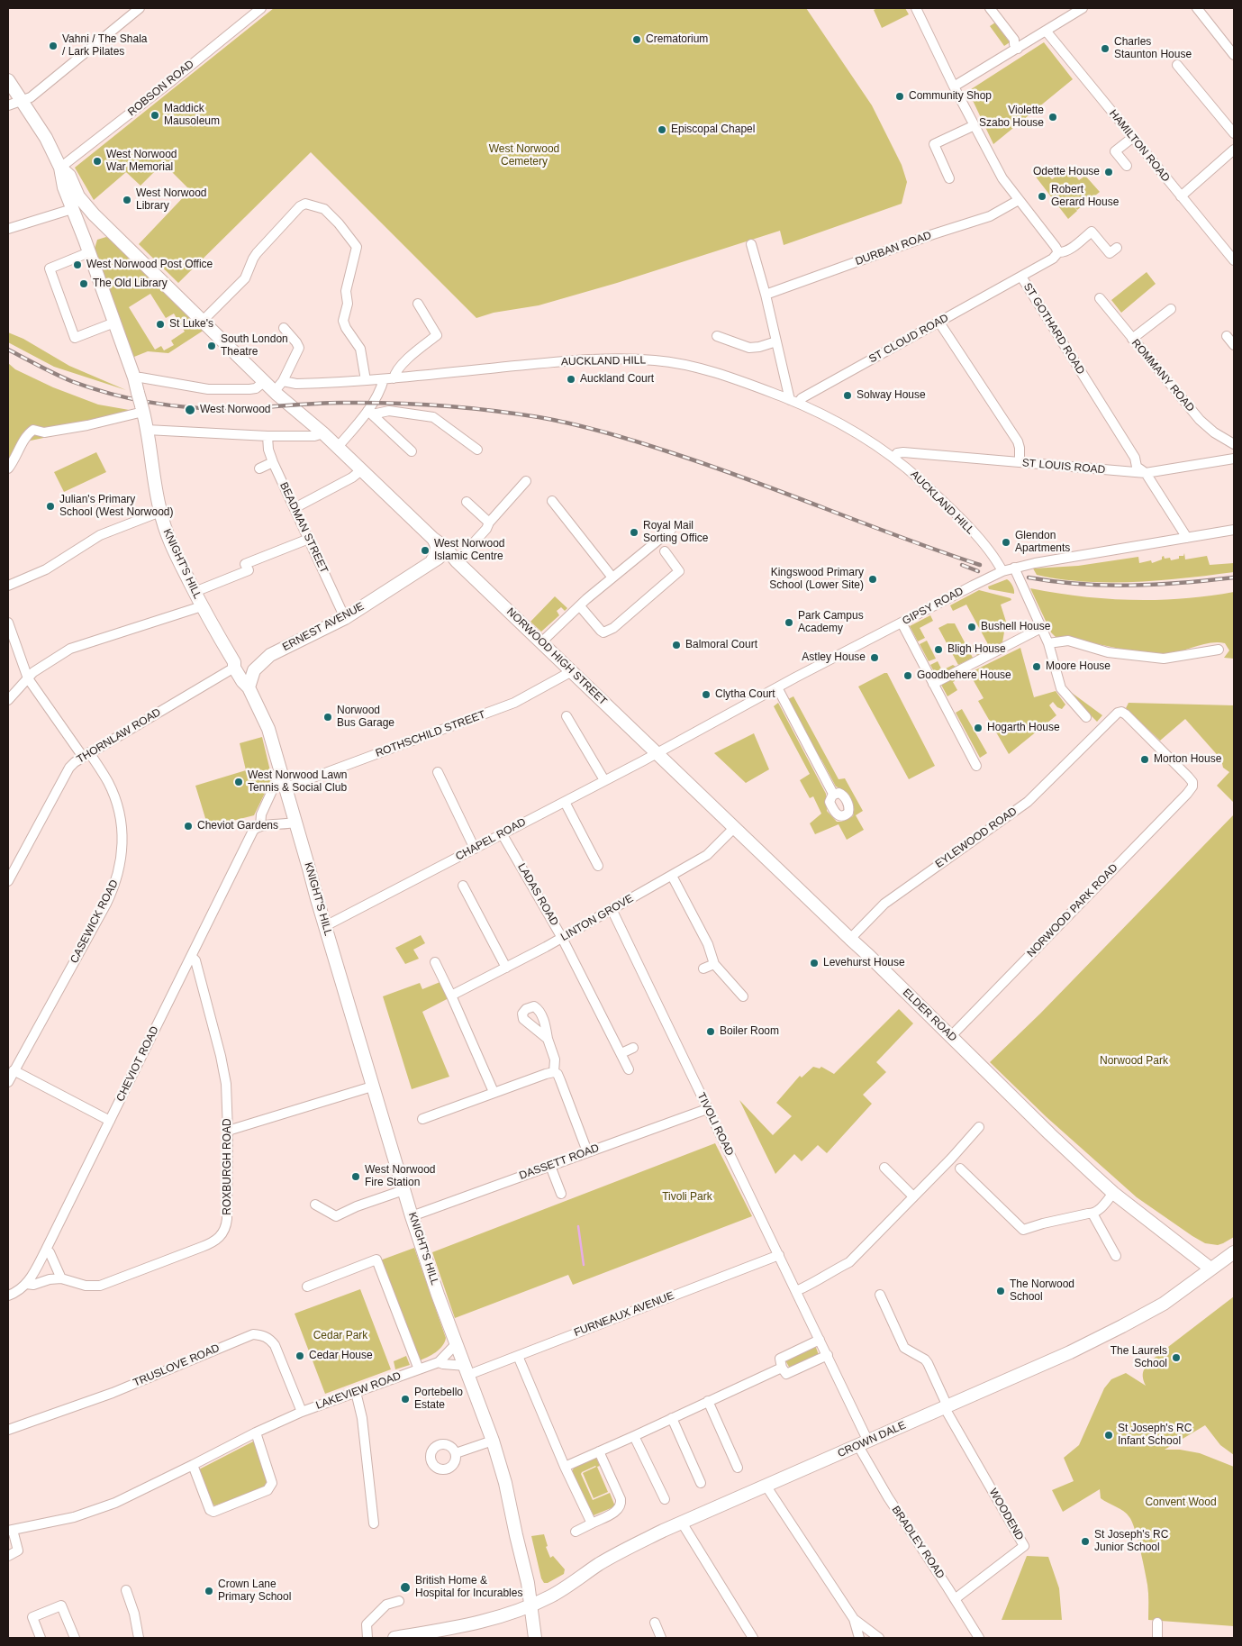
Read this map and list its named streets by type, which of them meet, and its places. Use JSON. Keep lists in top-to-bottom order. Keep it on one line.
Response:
{"streets":{"main road":["KNIGHT'S HILL","ERNEST AVENUE","NORWOOD HIGH STREET","ELDER ROAD","CROWN DALE"],"street":["ROBSON ROAD","HAMILTON ROAD","DURBAN ROAD","ST GOTHARD ROAD","ST CLOUD ROAD","AUCKLAND HILL","ROMMANY ROAD","ST LOUIS ROAD","BEADMAN STREET","GIPSY ROAD","ROTHSCHILD STREET","THORNLAW ROAD","EYLEWOOD ROAD","CHAPEL ROAD","LADAS ROAD","NORWOOD PARK ROAD","LINTON GROVE","CASEWICK ROAD","CHEVIOT ROAD","TIVOLI ROAD","DASSETT ROAD","ROXBURGH ROAD","FURNEAUX AVENUE","TRUSLOVE ROAD","LAKEVIEW ROAD","WOODEND","BRADLEY ROAD"]},"crossings":[["ROBSON ROAD","KNIGHT'S HILL"],["ST GOTHARD ROAD","ST CLOUD ROAD"],["ST GOTHARD ROAD","ST LOUIS ROAD"],["ST GOTHARD ROAD","GIPSY ROAD"],["ST CLOUD ROAD","AUCKLAND HILL"],["AUCKLAND HILL","ST LOUIS ROAD"],["AUCKLAND HILL","GIPSY ROAD"],["BEADMAN STREET","ERNEST AVENUE"],["KNIGHT'S HILL","ROTHSCHILD STREET"],["KNIGHT'S HILL","THORNLAW ROAD"],["KNIGHT'S HILL","CHAPEL ROAD"],["KNIGHT'S HILL","CHEVIOT ROAD"],["KNIGHT'S HILL","DASSETT ROAD"],["KNIGHT'S HILL","FURNEAUX AVENUE"],["KNIGHT'S HILL","LAKEVIEW ROAD"],["KNIGHT'S HILL","CROWN DALE"],["GIPSY ROAD","NORWOOD HIGH STREET"],["GIPSY ROAD","CHAPEL ROAD"],["GIPSY ROAD","ELDER ROAD"],["NORWOOD HIGH STREET","ROTHSCHILD STREET"],["NORWOOD HIGH STREET","CHAPEL ROAD"],["NORWOOD HIGH STREET","ELDER ROAD"],["ROTHSCHILD STREET","CHEVIOT ROAD"],["THORNLAW ROAD","CASEWICK ROAD"],["EYLEWOOD ROAD","NORWOOD PARK ROAD"],["EYLEWOOD ROAD","ELDER ROAD"],["CHAPEL ROAD","LADAS ROAD"],["CHAPEL ROAD","ELDER ROAD"],["LADAS ROAD","LINTON GROVE"],["NORWOOD PARK ROAD","ELDER ROAD"],["LINTON GROVE","ELDER ROAD"],["LINTON GROVE","TIVOLI ROAD"],["ELDER ROAD","CROWN DALE"],["CHEVIOT ROAD","ROXBURGH ROAD"],["TIVOLI ROAD","DASSETT ROAD"],["TIVOLI ROAD","FURNEAUX AVENUE"],["TIVOLI ROAD","CROWN DALE"],["TIVOLI ROAD","BRADLEY ROAD"],["TRUSLOVE ROAD","LAKEVIEW ROAD"],["CROWN DALE","WOODEND"],["CROWN DALE","BRADLEY ROAD"],["WOODEND","BRADLEY ROAD"]],"parks":["West Norwood Cemetery","Norwood Park","Tivoli Park","Cedar Park","Convent Wood"],"places":["Crematorium","Vahni / The Shala / Lark Pilates","Charles Staunton House","Community Shop","Maddick Mausoleum","Violette Szabo House","Episcopal Chapel","West Norwood War Memorial","Odette House","Robert Gerard House","West Norwood Library","West Norwood Post Office","The Old Library","St Luke's","South London Theatre","Auckland Court","Solway House","West Norwood","Julian's Primary School (West Norwood)","Royal Mail Sorting Office","Glendon Apartments","West Norwood Islamic Centre","Kingswood Primary School (Lower Site)","Park Campus Academy","Bushell House","Balmoral Court","Bligh House","Astley House","Moore House","Goodbehere House","Clytha Court","Norwood Bus Garage","Hogarth House","Morton House","West Norwood Lawn Tennis & Social Club","Cheviot Gardens","Levehurst House","Boiler Room","West Norwood Fire Station","The Norwood School","Cedar House","The Laurels School","Portebello Estate","St Joseph's RC Infant School","St Joseph's RC Junior School","British Home & Hospital for Incurables","Crown Lane Primary School"]}
